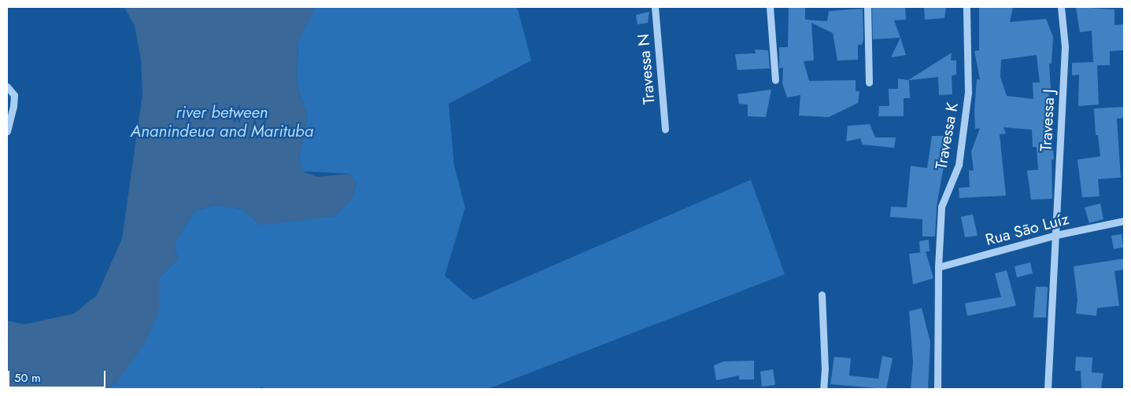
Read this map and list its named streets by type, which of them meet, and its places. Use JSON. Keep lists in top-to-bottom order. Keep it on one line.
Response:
{"streets":{"street":["Travessa N","Travessa J","Travessa K","Rua São Luíz"]},"crossings":[["Travessa J","Rua São Luíz"],["Travessa K","Rua São Luíz"]],"water":["river between Ananindeua and Marituba"],"scale_bar":"50 m"}
